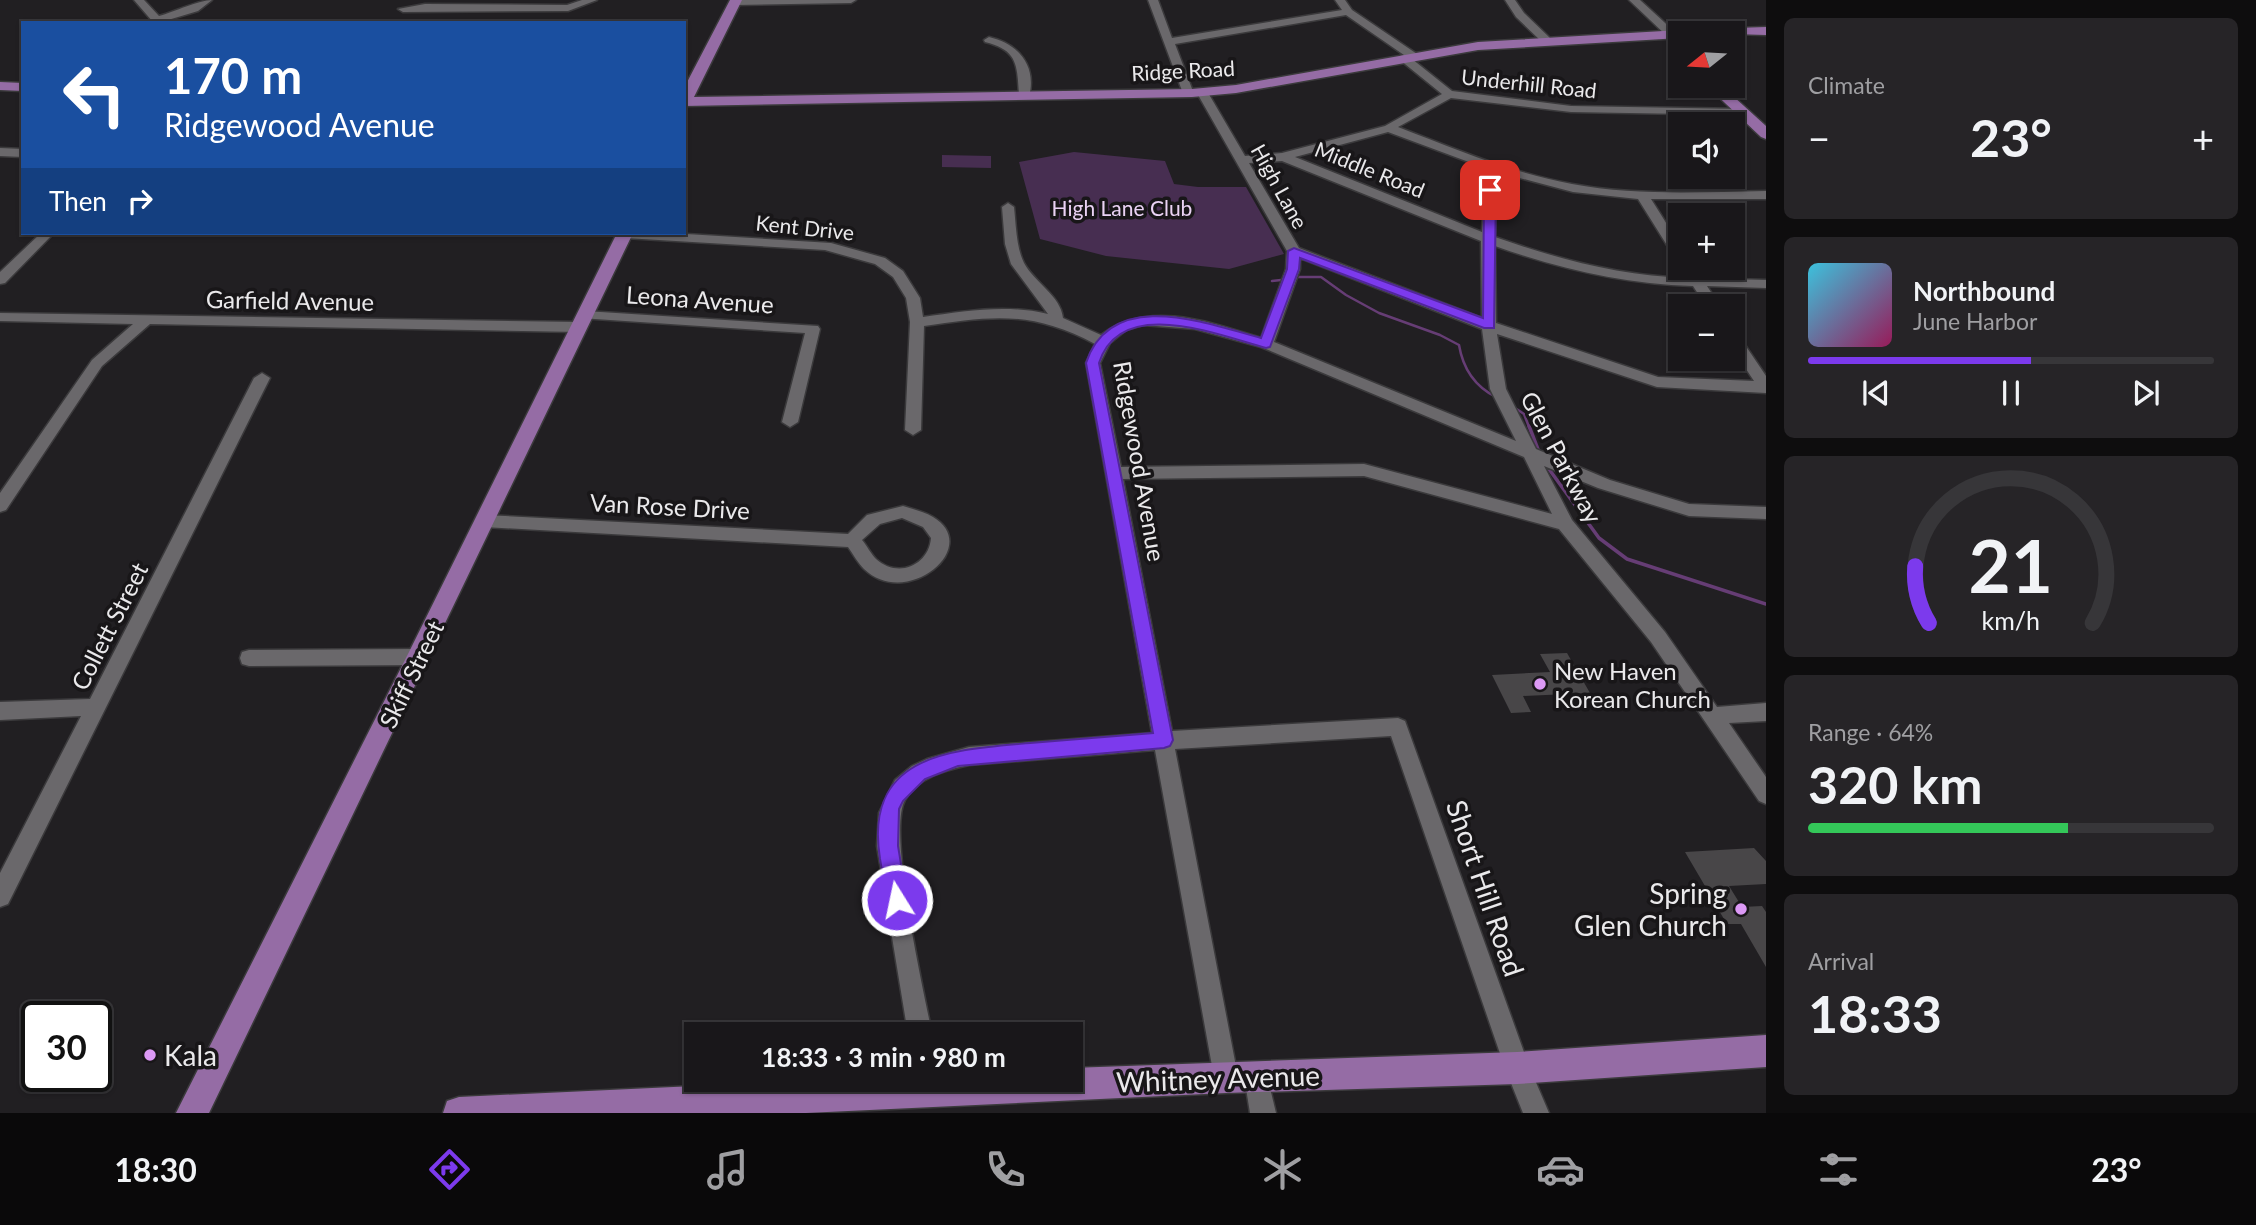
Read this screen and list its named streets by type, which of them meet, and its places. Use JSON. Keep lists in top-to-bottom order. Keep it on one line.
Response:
{"streets":{"main road":["Ridge Road","Skiff Street","Whitney Avenue"],"street":["Underhill Road","Middle Road","High Lane","Kent Drive","Leona Avenue","Garfield Avenue","Glen Parkway","Ridgewood Avenue","Van Rose Drive","Collett Street","Short Hill Road"]},"crossings":[["Ridge Road","High Lane"],["Underhill Road","Middle Road"],["Middle Road","High Lane"],["Middle Road","Glen Parkway"],["High Lane","Ridgewood Avenue"],["Leona Avenue","Garfield Avenue"],["Leona Avenue","Skiff Street"],["Garfield Avenue","Skiff Street"],["Glen Parkway","Ridgewood Avenue"],["Ridgewood Avenue","Short Hill Road"],["Ridgewood Avenue","Whitney Avenue"],["Van Rose Drive","Skiff Street"],["Short Hill Road","Whitney Avenue"]],"parks":["High Lane Club"],"places":["New Haven Korean Church","Spring Glen Church","Kala"],"north":"left","page":{"tile":["Climate",["Range · 64%","320 km"],["Arrival","18:33"]],"map_buttons":["+","−"],"turn":["170 m","Ridgewood Avenue"],"heat":["−","23°","+"],"then":"Then","song":["Northbound","June Harbor"],"limit":"30","trip":"18:33 · 3 min · 980 m","tabs":["18:30","23°"],"gauge":["21","km/h"]}}
